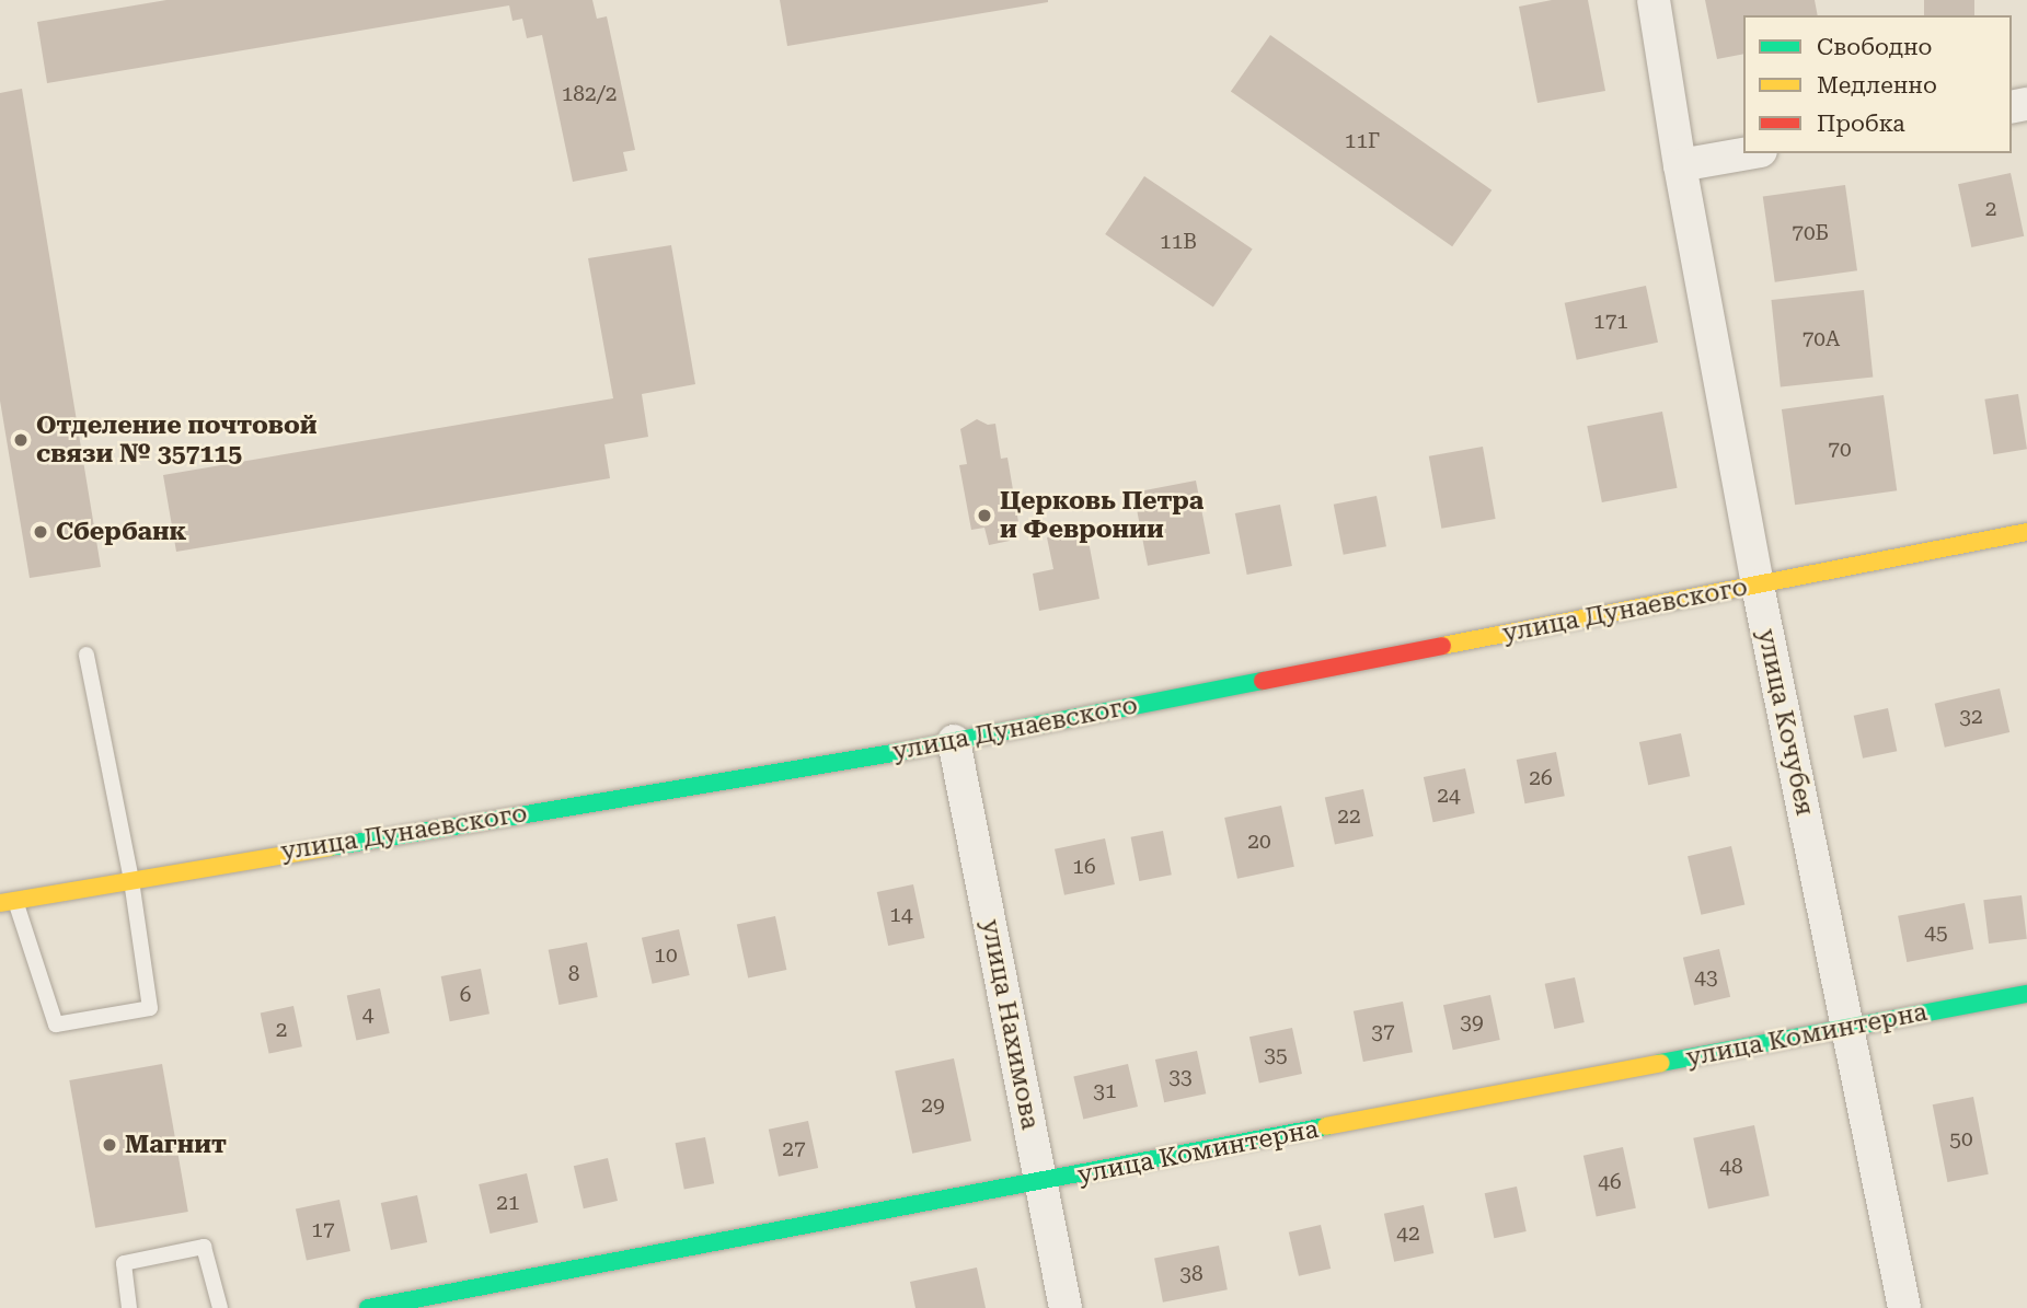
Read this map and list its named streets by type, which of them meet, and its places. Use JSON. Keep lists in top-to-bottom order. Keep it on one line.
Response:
{"streets":{"street":["улица Дунаевского","улица Кочубея","улица Нахимова","улица Коминтерна"]},"crossings":[["улица Дунаевского","улица Кочубея"],["улица Дунаевского","улица Нахимова"],["улица Кочубея","улица Коминтерна"],["улица Нахимова","улица Коминтерна"]],"places":["Отделение почтовой связи № 357115","Церковь Петра и Февронии","Сбербанк","Магнит"],"house_numbers":["182/2","11Г","2","70Б","11В","171","70А","70","32","26","24","22","20","16","14","45","10","8","43","6","4","39","2","37","35","33","31","29","50","27","48","46","21","17","42","38"],"legend":["Свободно","Медленно","Пробка"]}
